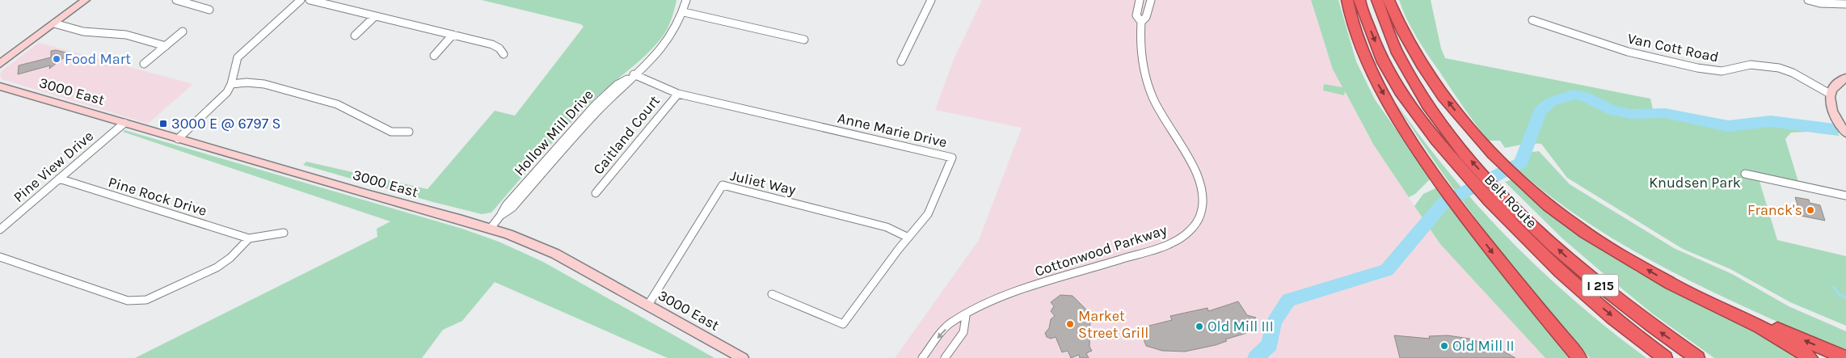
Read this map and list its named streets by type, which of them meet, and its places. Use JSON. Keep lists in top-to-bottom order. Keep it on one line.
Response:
{"streets":{"highway":["Belt Route","I 215"],"main road":["3000 East"],"street":["Van Cott Road","Anne Marie Drive","Hollow Mill Drive","Caitland Court","Pine View Drive","Juliet Way","Pine Rock Drive","Cottonwood Parkway"]},"crossings":[["3000 East","Hollow Mill Drive"],["3000 East","Pine View Drive"],["3000 East","Juliet Way"],["Anne Marie Drive","Hollow Mill Drive"],["Anne Marie Drive","Caitland Court"],["Anne Marie Drive","Juliet Way"],["Pine View Drive","Pine Rock Drive"]],"parks":["Knudsen Park"],"places":{"other":["Food Mart","Franck's","Market Street Grill","Old Mill III","Old Mill II"],"transit":["3000 E @ 6797 S"]}}
